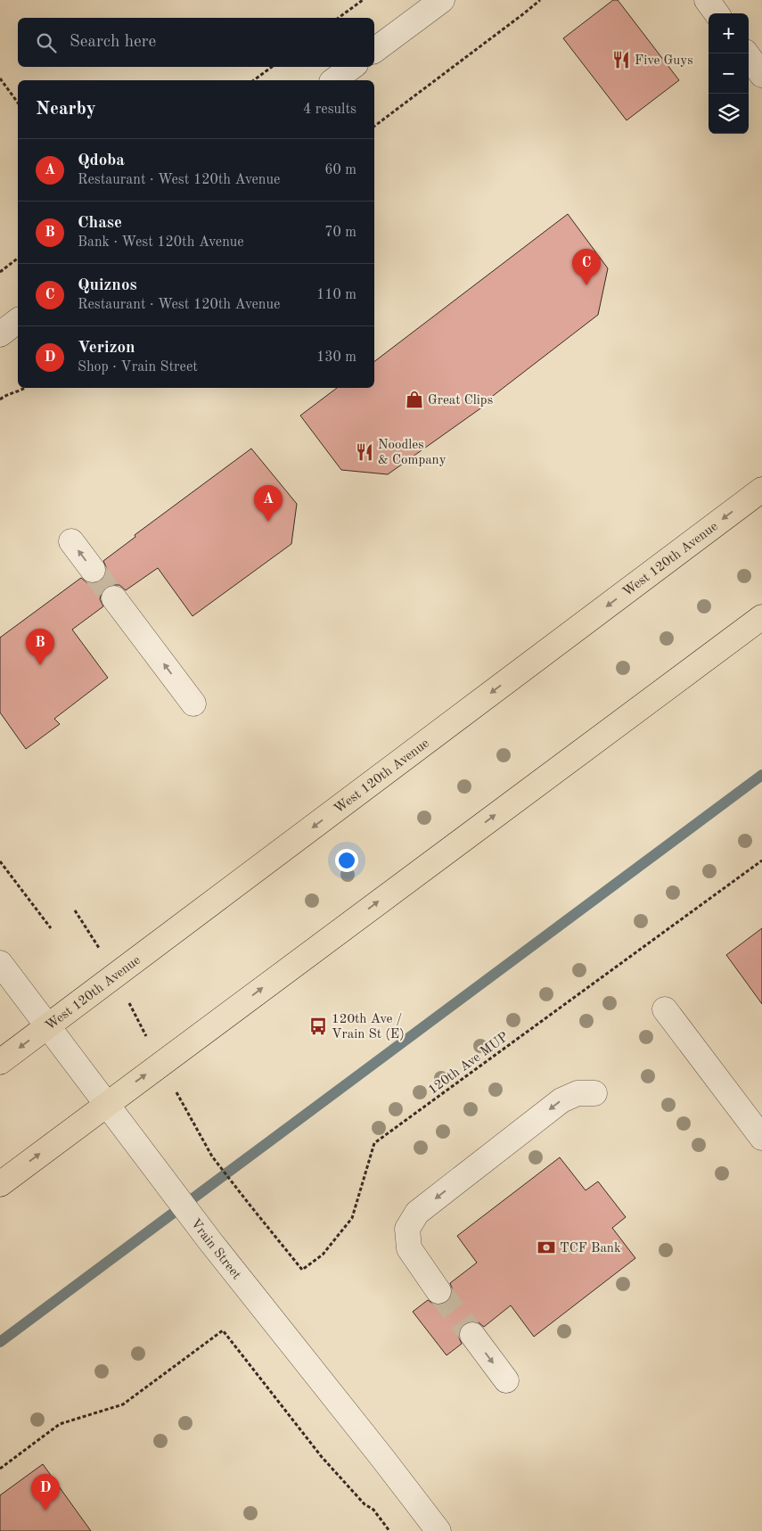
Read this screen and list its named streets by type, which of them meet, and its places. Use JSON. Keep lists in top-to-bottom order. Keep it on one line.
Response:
{"streets":{"main road":["West 120th Avenue"],"street":["Vrain Street"],"path":["120th Ave MUP"]},"crossings":[["West 120th Avenue","Vrain Street"]],"places":{"restaurant":["Five Guys","Noodles & Company"],"shop":["Great Clips"],"bus stop":["120th Ave / Vrain St (E)"],"bank":["TCF Bank"]},"page":{"map_buttons":["+","−"],"search":"Search here","heading":["Nearby","4 results"],"list":[{"mark":"A","name":"Qdoba","note":"Restaurant · West 120th Avenue","value":"60 m"},{"mark":"B","name":"Chase","note":"Bank · West 120th Avenue","value":"70 m"},{"mark":"C","name":"Quiznos","note":"Restaurant · West 120th Avenue","value":"110 m"},{"mark":"D","name":"Verizon","note":"Shop · Vrain Street","value":"130 m"}],"pins":["C","A","B","D"]}}
